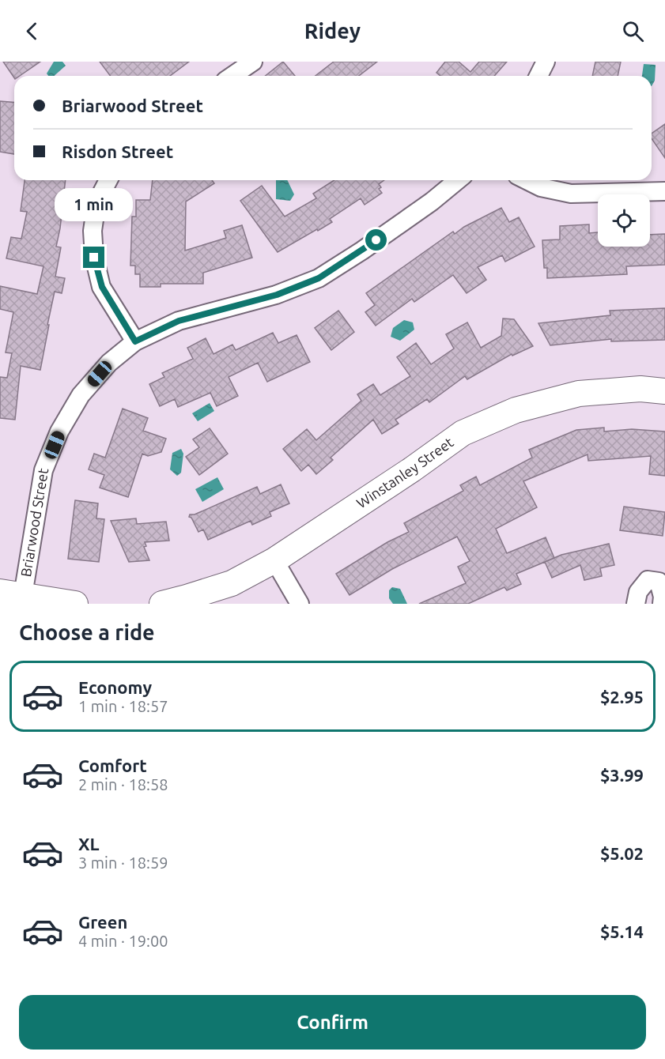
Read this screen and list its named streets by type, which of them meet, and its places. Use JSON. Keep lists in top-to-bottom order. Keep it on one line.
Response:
{"streets":{"street":["Winstanley Street","Briarwood Street"]},"page":{"header":"Ridey","banner":["Briarwood Street","Risdon Street"],"bubble":"1 min","heading":"Choose a ride","list":[{"name":"Economy","note":"1 min · 18:57","value":"$2.95"},{"name":"Comfort","note":"2 min · 18:58","value":"$3.99"},{"name":"XL","note":"3 min · 18:59","value":"$5.02"},{"name":"Green","note":"4 min · 19:00","value":"$5.14"}],"buttons":"Confirm"}}
